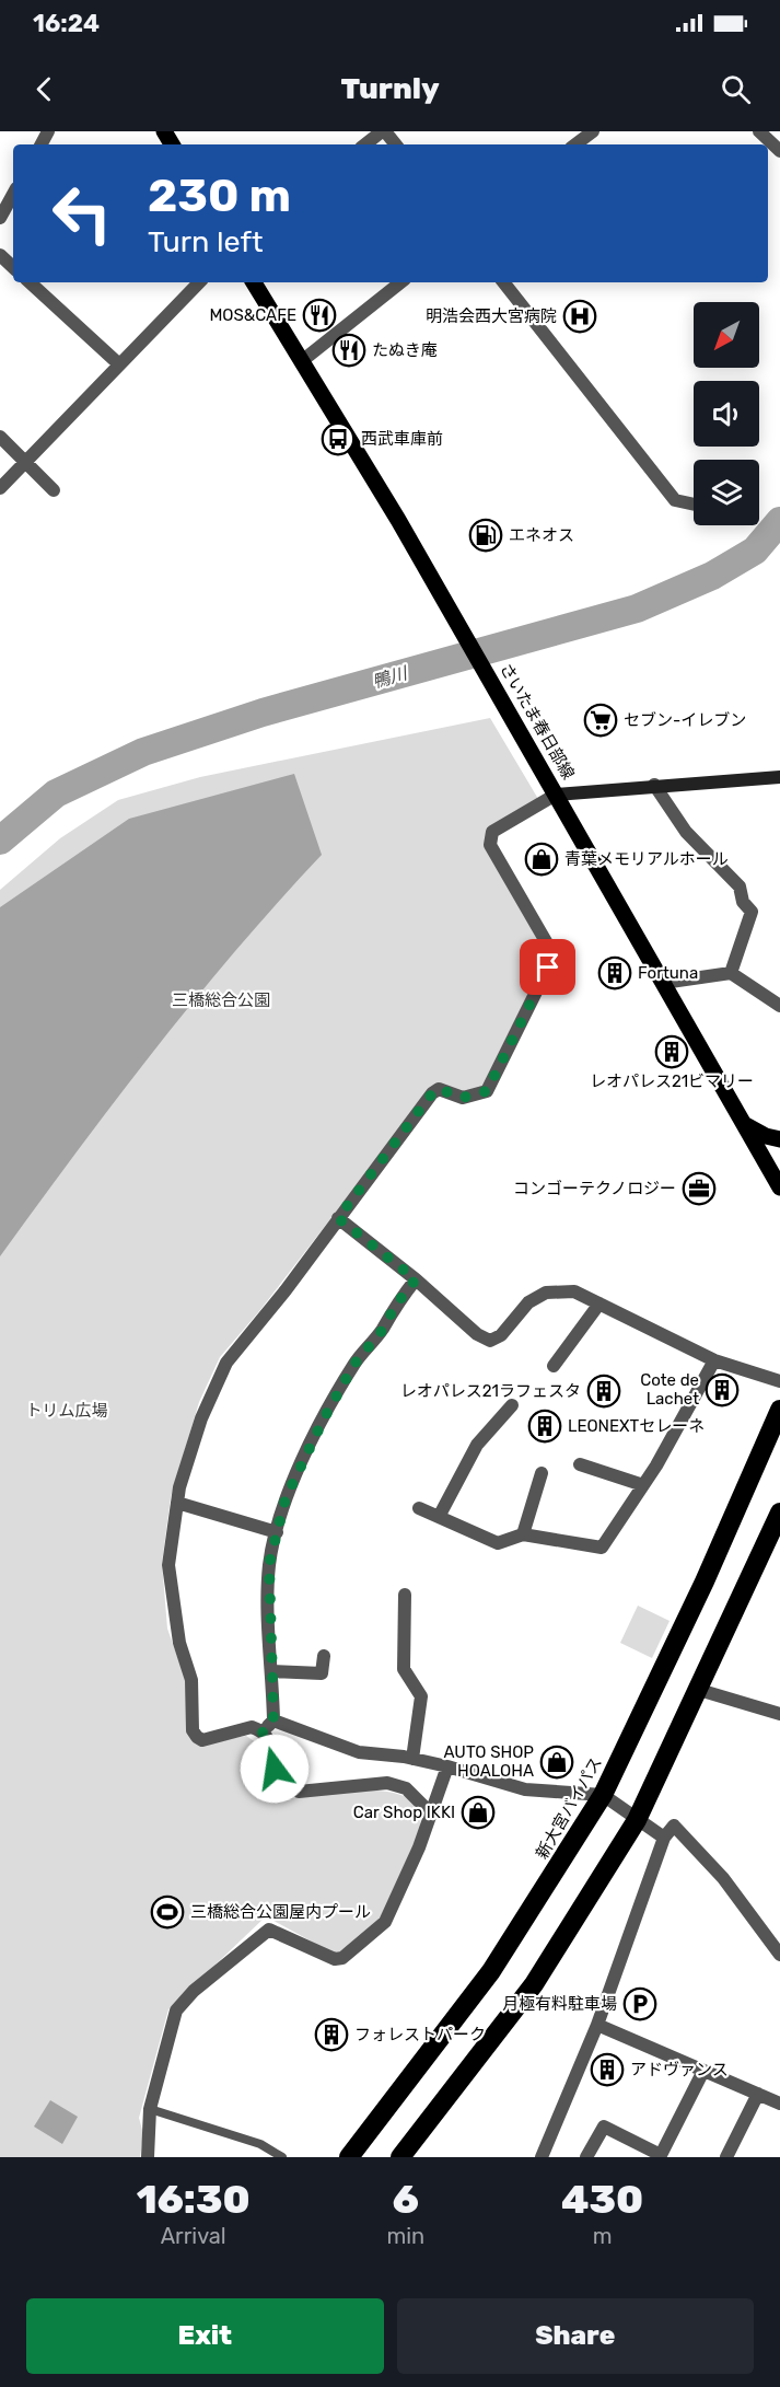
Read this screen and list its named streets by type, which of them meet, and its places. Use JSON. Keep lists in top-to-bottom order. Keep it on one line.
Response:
{"streets":{"highway":["新大宮バイパス"],"main road":["さいたま春日部線"]},"water":["鴨川"],"parks":["三橋総合公園","トリム広場"],"places":{"restaurant":["MOS&CAFE","たぬき庵"],"hospital":["明浩会西大宮病院"],"bus stop":["西武車庫前"],"fuel station":["エネオス"],"supermarket":["セブン-イレブン"],"shop":["青葉メモリアルホール","AUTO SHOP HOALOHA","Car Shop IKKI"],"building":["Fortuna","レオパレス21ビマリー","Cote de Lachet","レオパレス21ラフェスタ","LEONEXTセレーネ","フォレストパーク","アドヴァンス"],"office":["コンゴーテクノロジー"],"sports":["三橋総合公園屋内プール"],"parking":["月極有料駐車場"]},"north":"bottom left","page":{"status":"16:24","header":"Turnly","turn":["230 m","Turn left"],"eta":["16:30","Arrival","6","min","430","m"],"buttons":["Exit","Share"]}}
